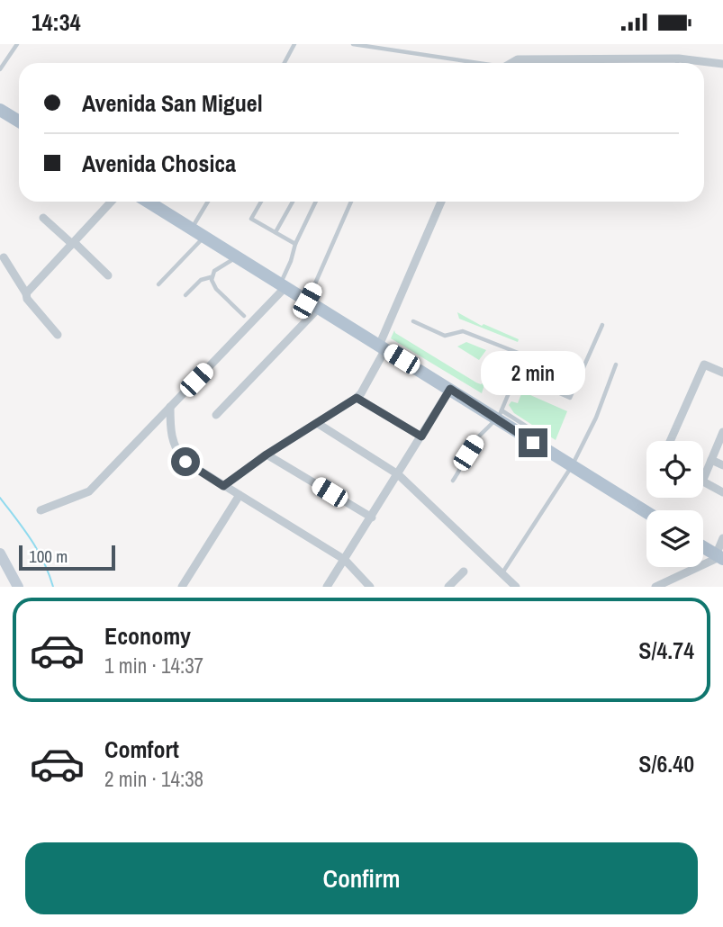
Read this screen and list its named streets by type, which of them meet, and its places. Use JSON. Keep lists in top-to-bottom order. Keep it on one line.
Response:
{"scale_bar":"100 m","page":{"status":"14:34","banner":["Avenida San Miguel","Avenida Chosica"],"bubble":"2 min","scale":"100 m","list":[{"name":"Economy","note":"1 min · 14:37","value":"S/4.74"},{"name":"Comfort","note":"2 min · 14:38","value":"S/6.40"}],"buttons":"Confirm"}}
